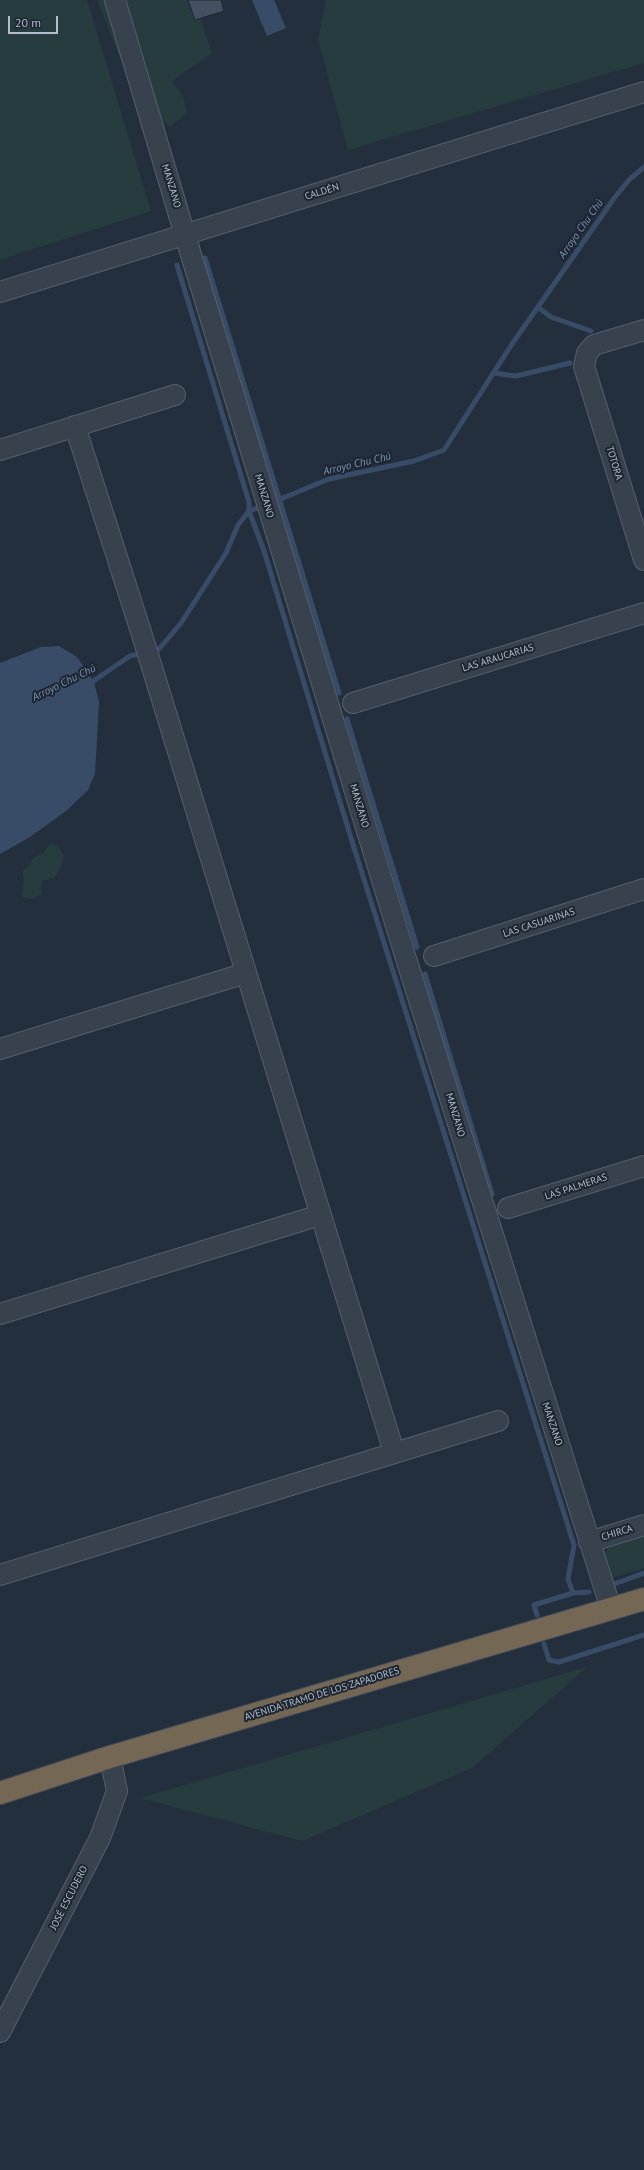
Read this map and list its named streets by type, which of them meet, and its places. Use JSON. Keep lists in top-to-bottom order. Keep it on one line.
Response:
{"streets":{"highway":["AVENIDA TRAMO DE LOS ZAPADORES"],"street":["MANZANO","CALDÉN","TOTORA","LAS ARAUCARIAS","LAS CASUARINAS","LAS PALMERAS","CHIRCA","JOSÉ ESCUDERO"]},"crossings":[["MANZANO","CALDÉN"],["MANZANO","CHIRCA"],["MANZANO","AVENIDA TRAMO DE LOS ZAPADORES"],["AVENIDA TRAMO DE LOS ZAPADORES","JOSÉ ESCUDERO"]],"water":["Arroyo Chu Chú"],"scale_bar":"20 m"}
